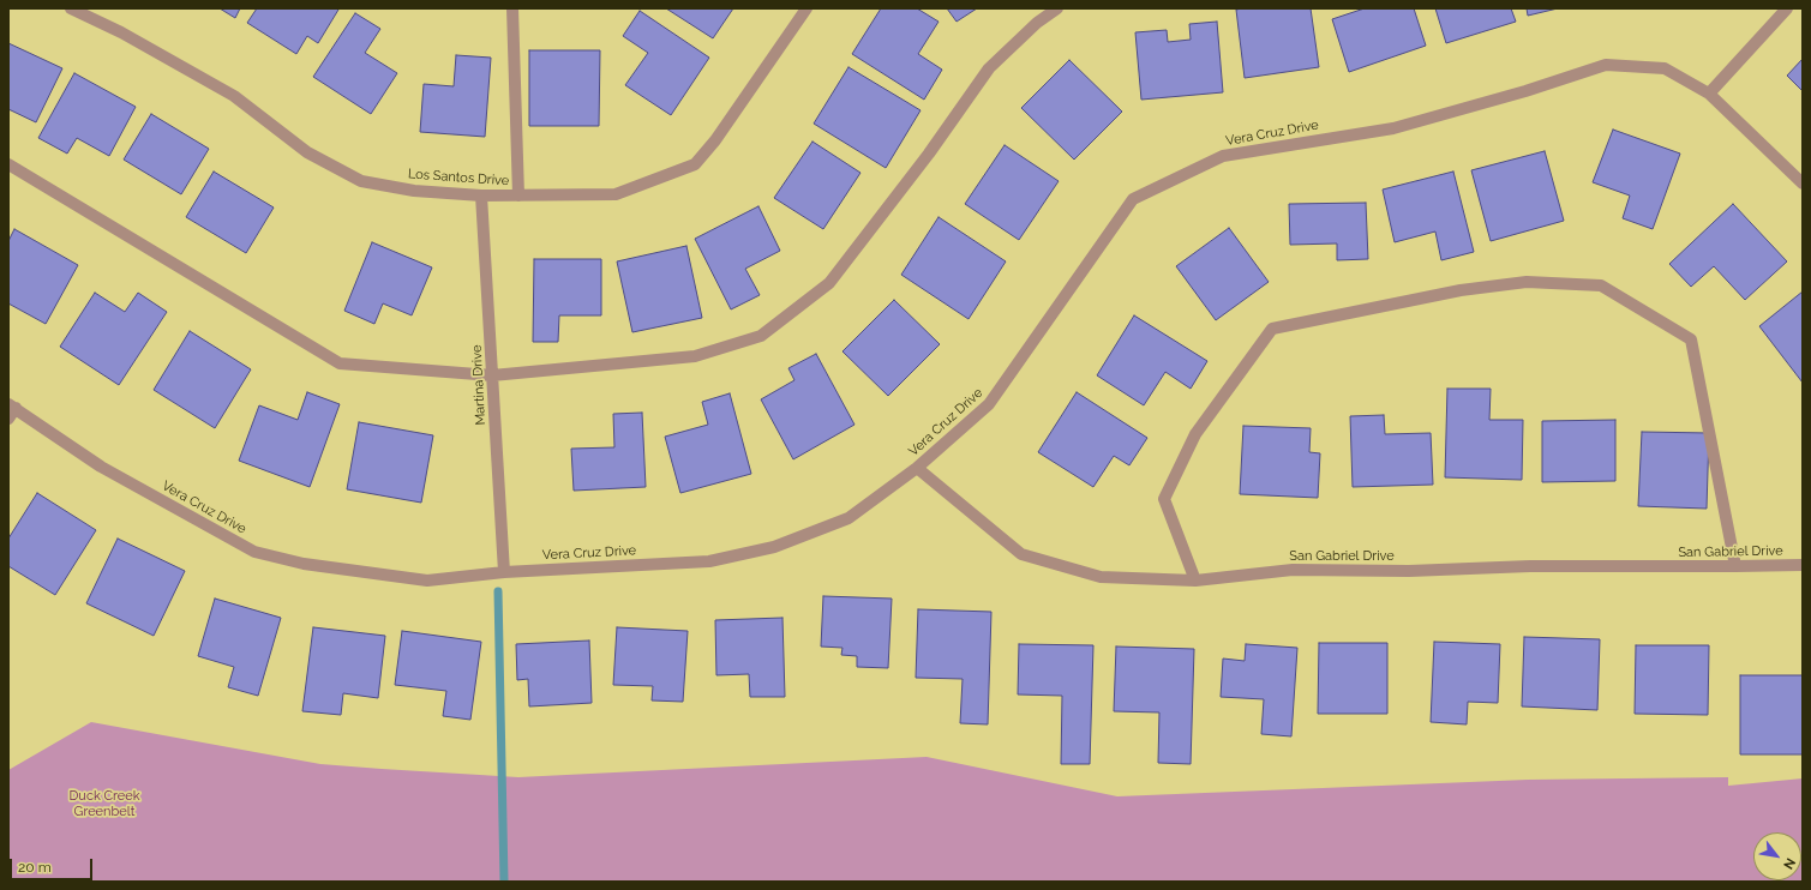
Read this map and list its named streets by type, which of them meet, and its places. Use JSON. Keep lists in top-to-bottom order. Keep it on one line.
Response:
{"streets":{"street":["Vera Cruz Drive","Los Santos Drive","Martina Drive","San Gabriel Drive"]},"crossings":[["Vera Cruz Drive","Martina Drive"],["Vera Cruz Drive","San Gabriel Drive"],["Los Santos Drive","Martina Drive"]],"parks":["Duck Creek Greenbelt"],"scale_bar":"20 m","north":"bottom right"}
